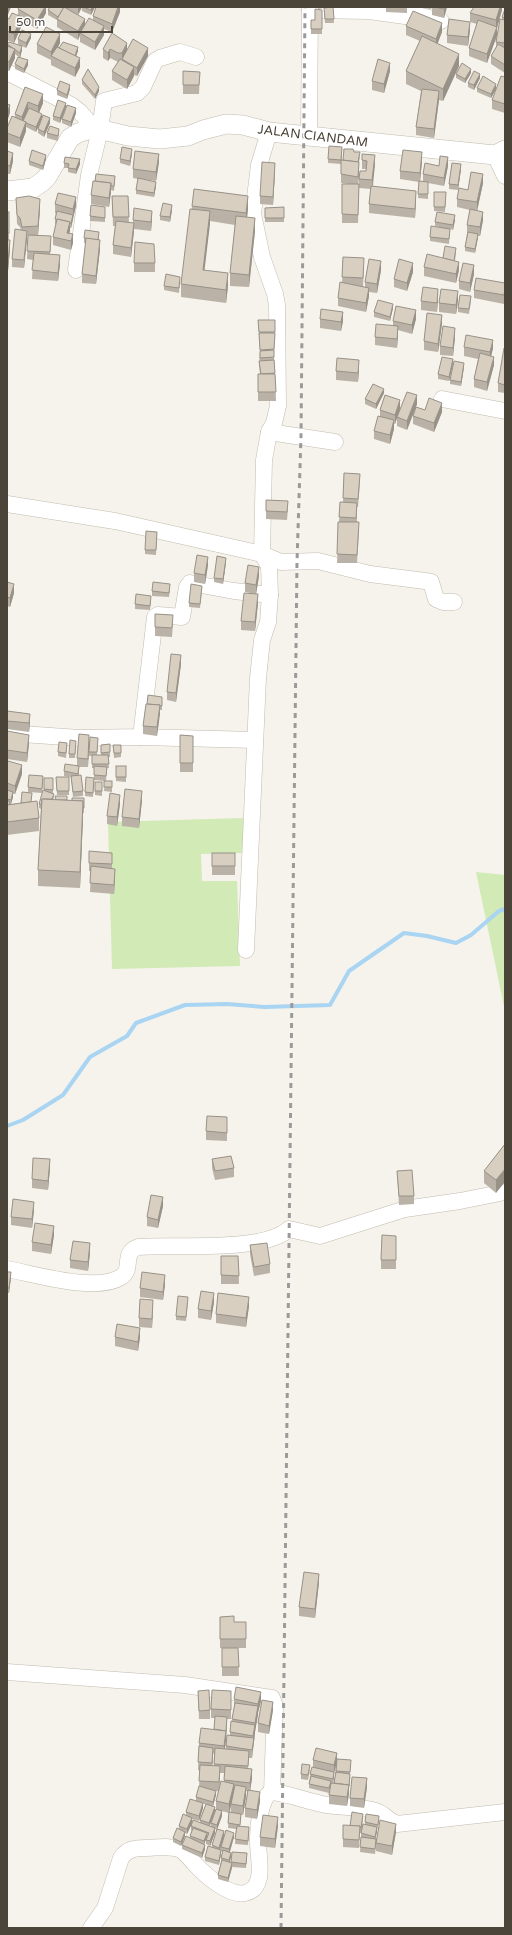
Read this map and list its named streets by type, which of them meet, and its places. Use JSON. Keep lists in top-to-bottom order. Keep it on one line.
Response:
{"streets":{"street":["JALAN CIANDAM"]},"scale_bar":"50 m"}
